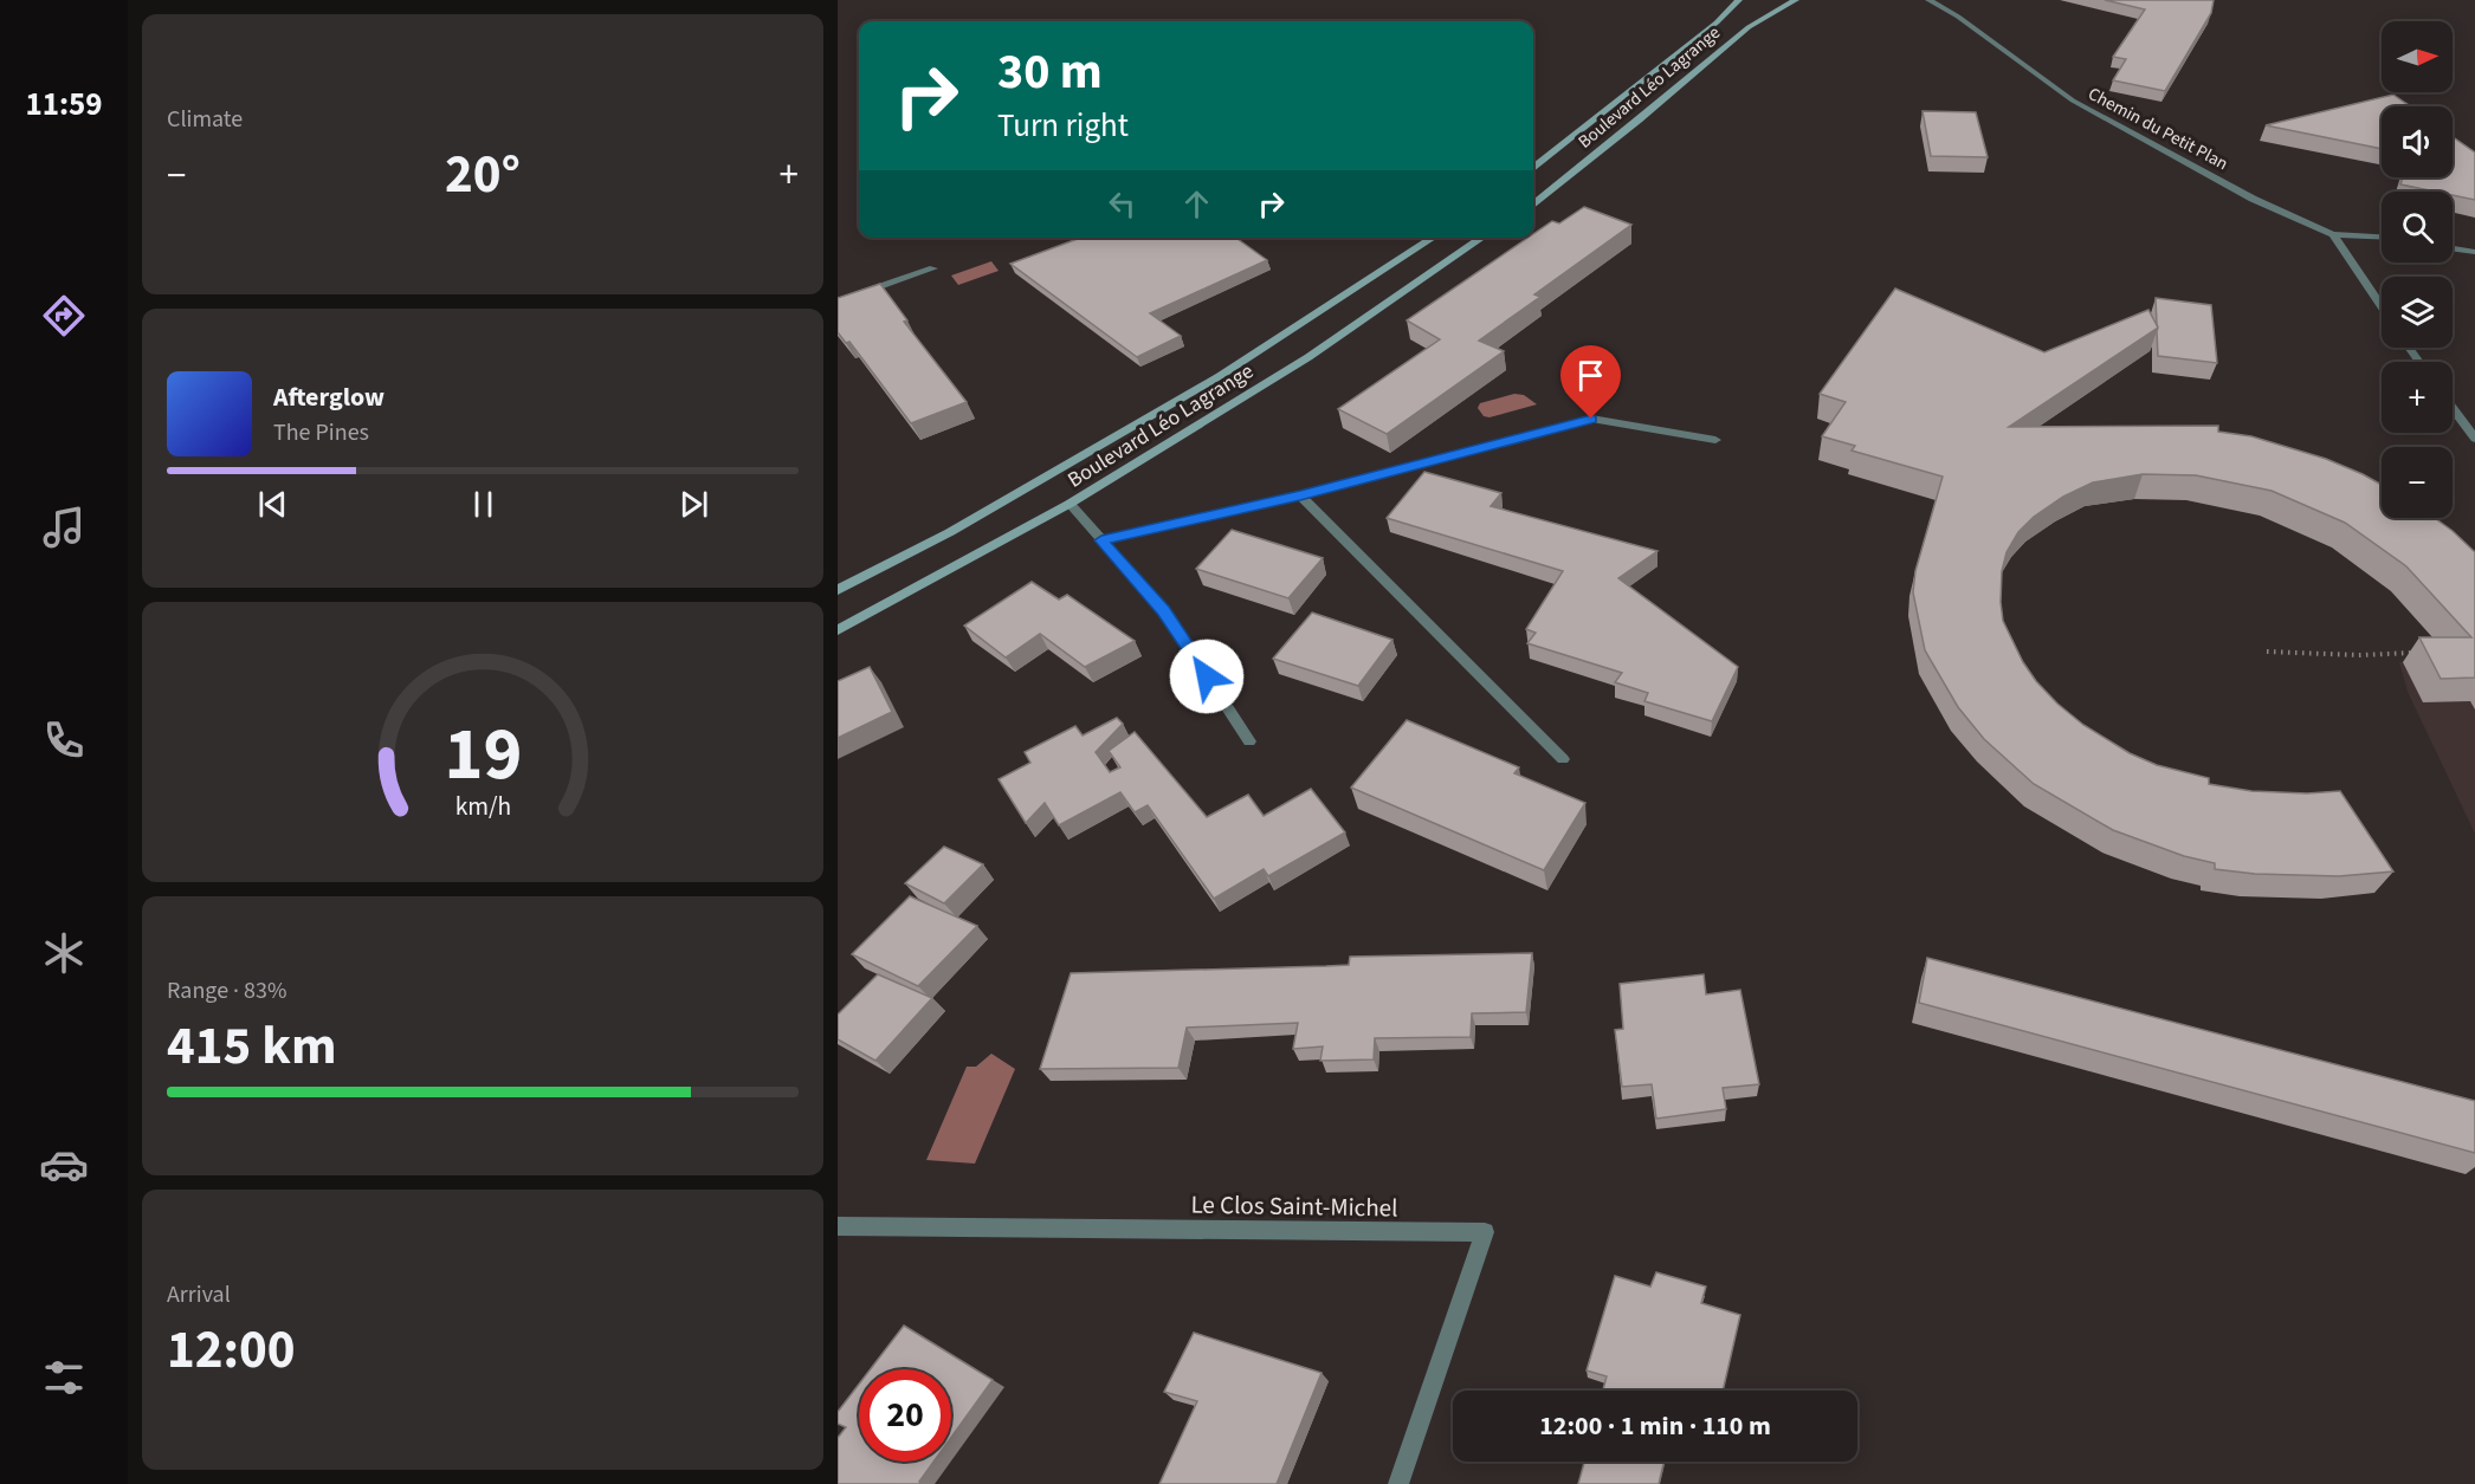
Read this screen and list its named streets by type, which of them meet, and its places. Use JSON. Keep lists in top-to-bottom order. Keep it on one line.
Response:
{"streets":{"main road":["Boulevard Léo Lagrange"],"street":["Chemin du Petit Plan","Le Clos Saint-Michel"]},"north":"right","page":{"tabs":"11:59","tile":["Climate",["Range · 83%","415 km"],["Arrival","12:00"]],"map_buttons":["+","−"],"turn":["30 m","Turn right"],"heat":["−","20°","+"],"song":["Afterglow","The Pines"],"limit":"20","trip":"12:00 · 1 min · 110 m","gauge":["19","km/h"]}}
